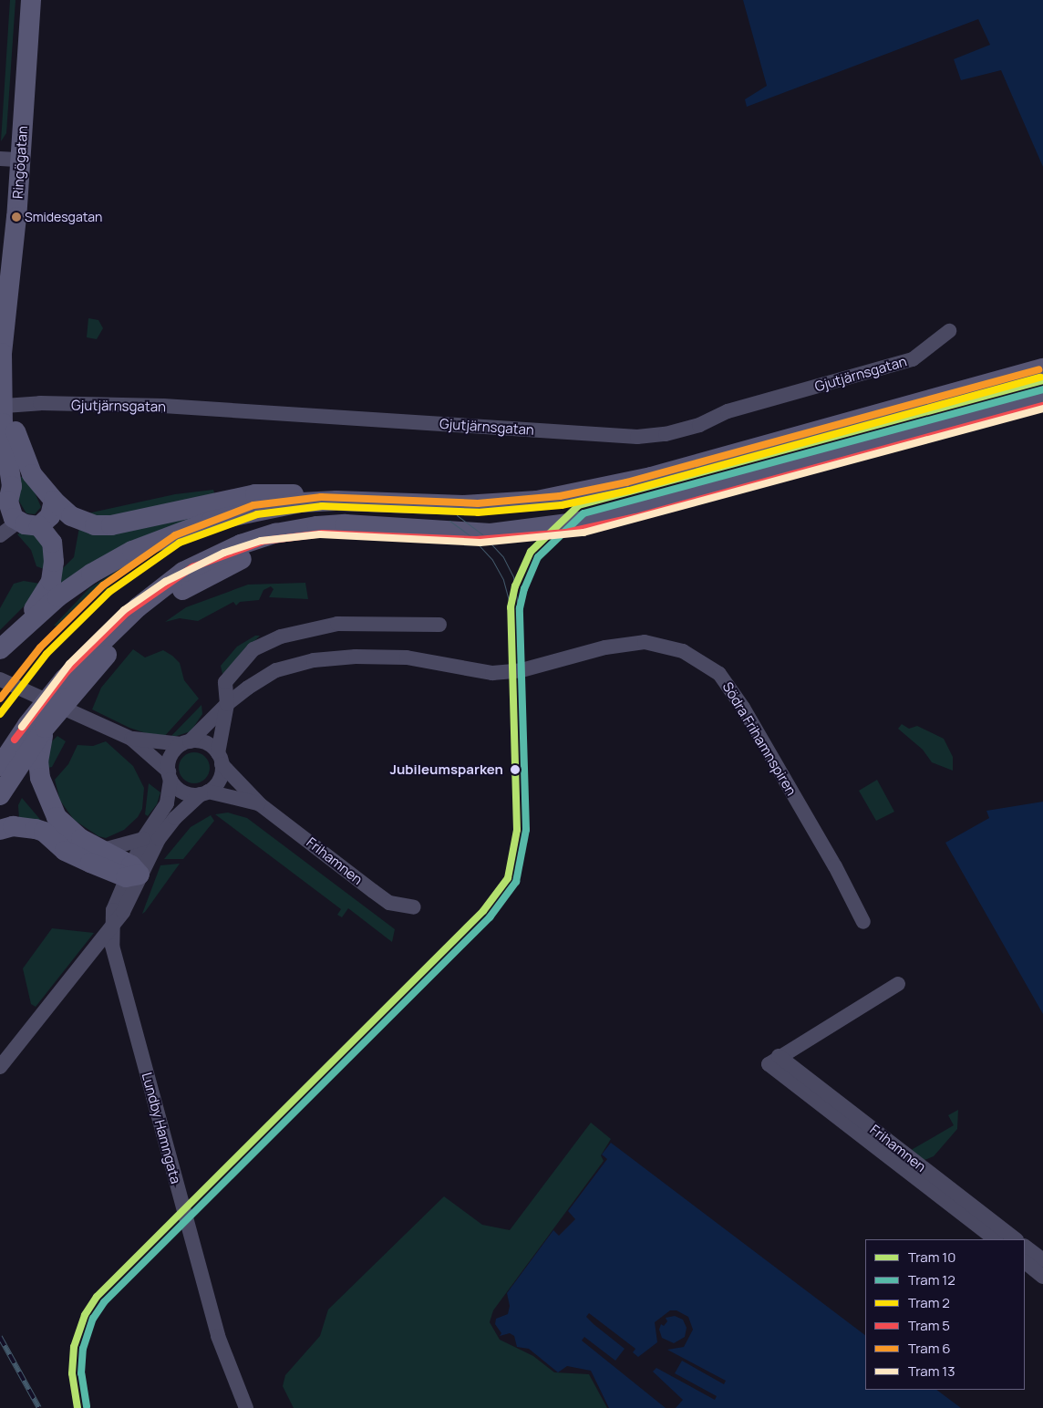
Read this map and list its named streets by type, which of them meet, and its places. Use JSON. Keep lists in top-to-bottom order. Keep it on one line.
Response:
{"streets":{"main road":["Ringögatan"],"street":["Gjutjärnsgatan","Södra Frihamnspiren","Frihamnen","Lundby Hamngata"]},"crossings":[["Ringögatan","Gjutjärnsgatan"],["Frihamnen","Lundby Hamngata"]],"places":["Smidesgatan","Jubileumsparken"],"lines":["tram line 6","tram line 2","tram line 10","tram line 12","tram line 5","tram line 13"],"legend":["Tram 10","Tram 12","Tram 2","Tram 5","Tram 6","Tram 13"]}
